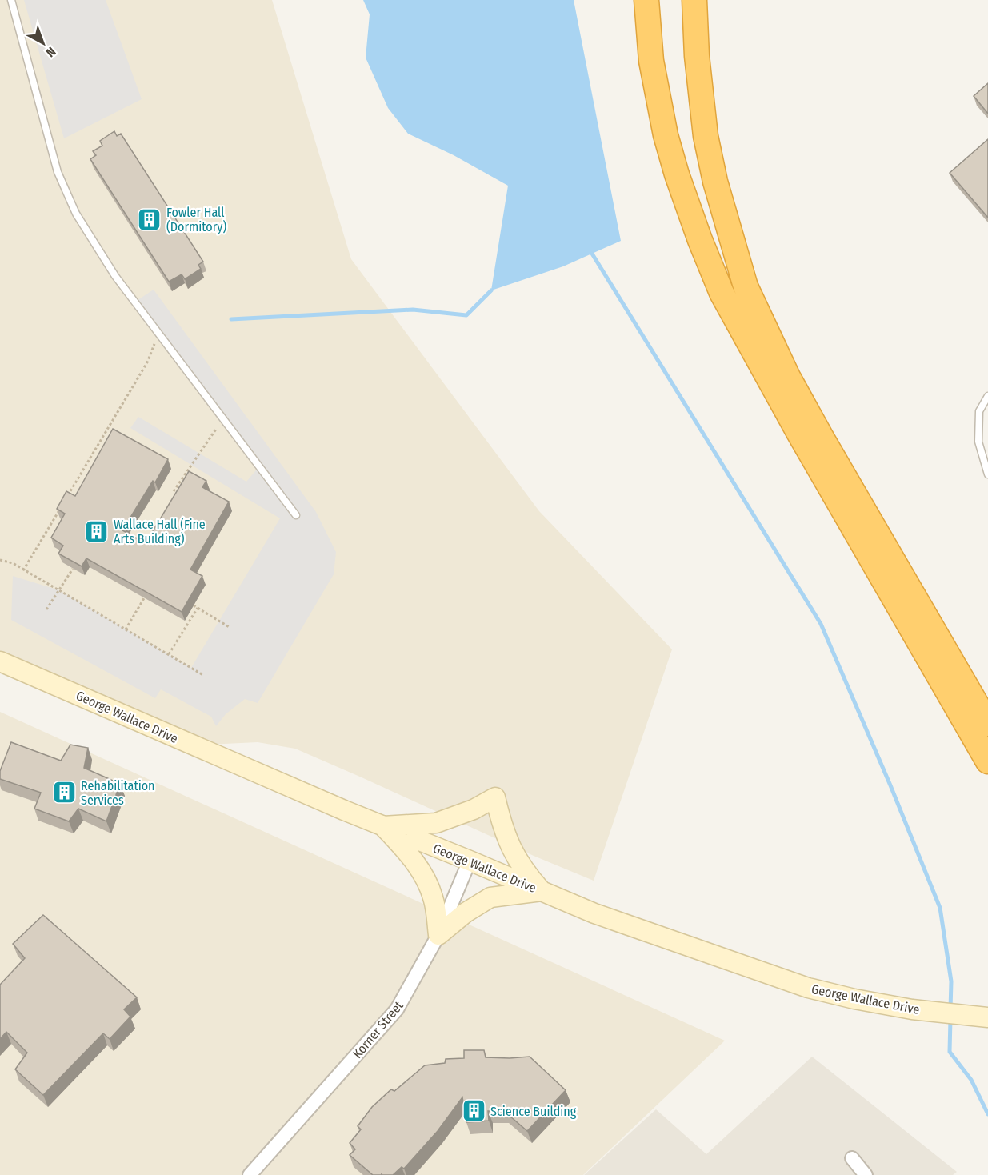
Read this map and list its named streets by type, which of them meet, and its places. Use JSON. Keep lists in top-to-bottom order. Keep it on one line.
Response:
{"streets":{"street":["George Wallace Drive","Korner Street"]},"crossings":[["George Wallace Drive","Korner Street"]],"places":{"building":["Fowler Hall (Dormitory)","Wallace Hall (Fine Arts Building)","Rehabilitation Services","Science Building"]},"north":"bottom right"}
